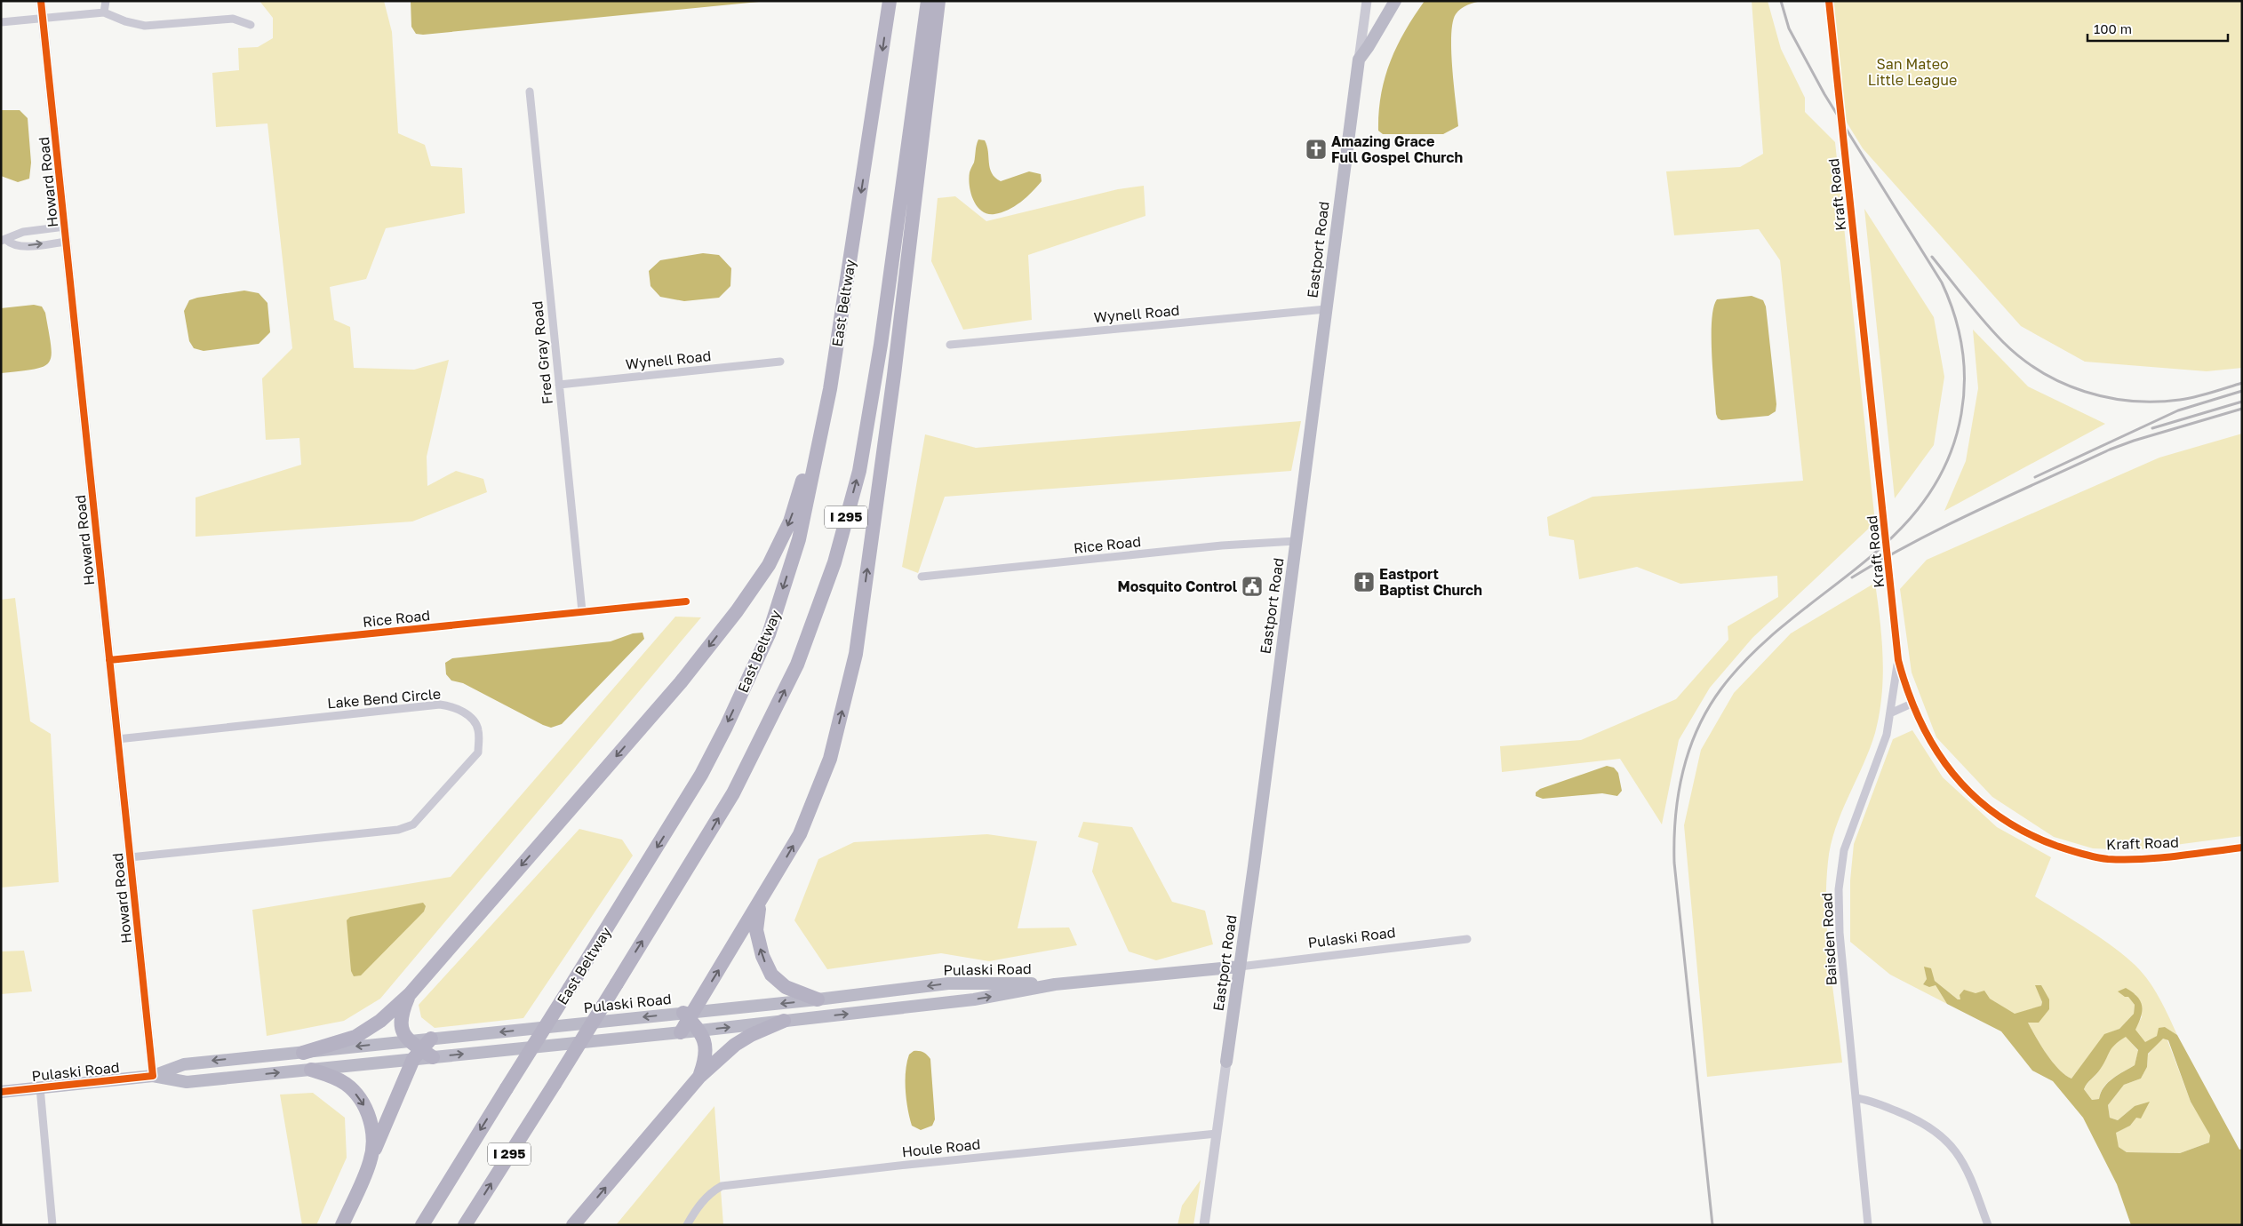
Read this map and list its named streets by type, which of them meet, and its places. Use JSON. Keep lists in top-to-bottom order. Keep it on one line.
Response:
{"streets":{"highway":["East Beltway","I 295"],"main road":["Eastport Road","Pulaski Road"],"street":["Howard Road","Kraft Road","Wynell Road","Fred Gray Road","Rice Road","Lake Bend Circle","Baisden Road","Houle Road"]},"crossings":[["Howard Road","Rice Road"],["Howard Road","Lake Bend Circle"],["Howard Road","Pulaski Road"],["Kraft Road","Baisden Road"],["Eastport Road","Wynell Road"],["Eastport Road","Rice Road"],["Eastport Road","Pulaski Road"],["Eastport Road","Houle Road"],["Wynell Road","Fred Gray Road"],["Fred Gray Road","Rice Road"]],"parks":["San Mateo Little League"],"places":{"church":["Amazing Grace Full Gospel Church","Eastport Baptist Church"],"public building":["Mosquito Control"]},"scale_bar":"100 m"}
